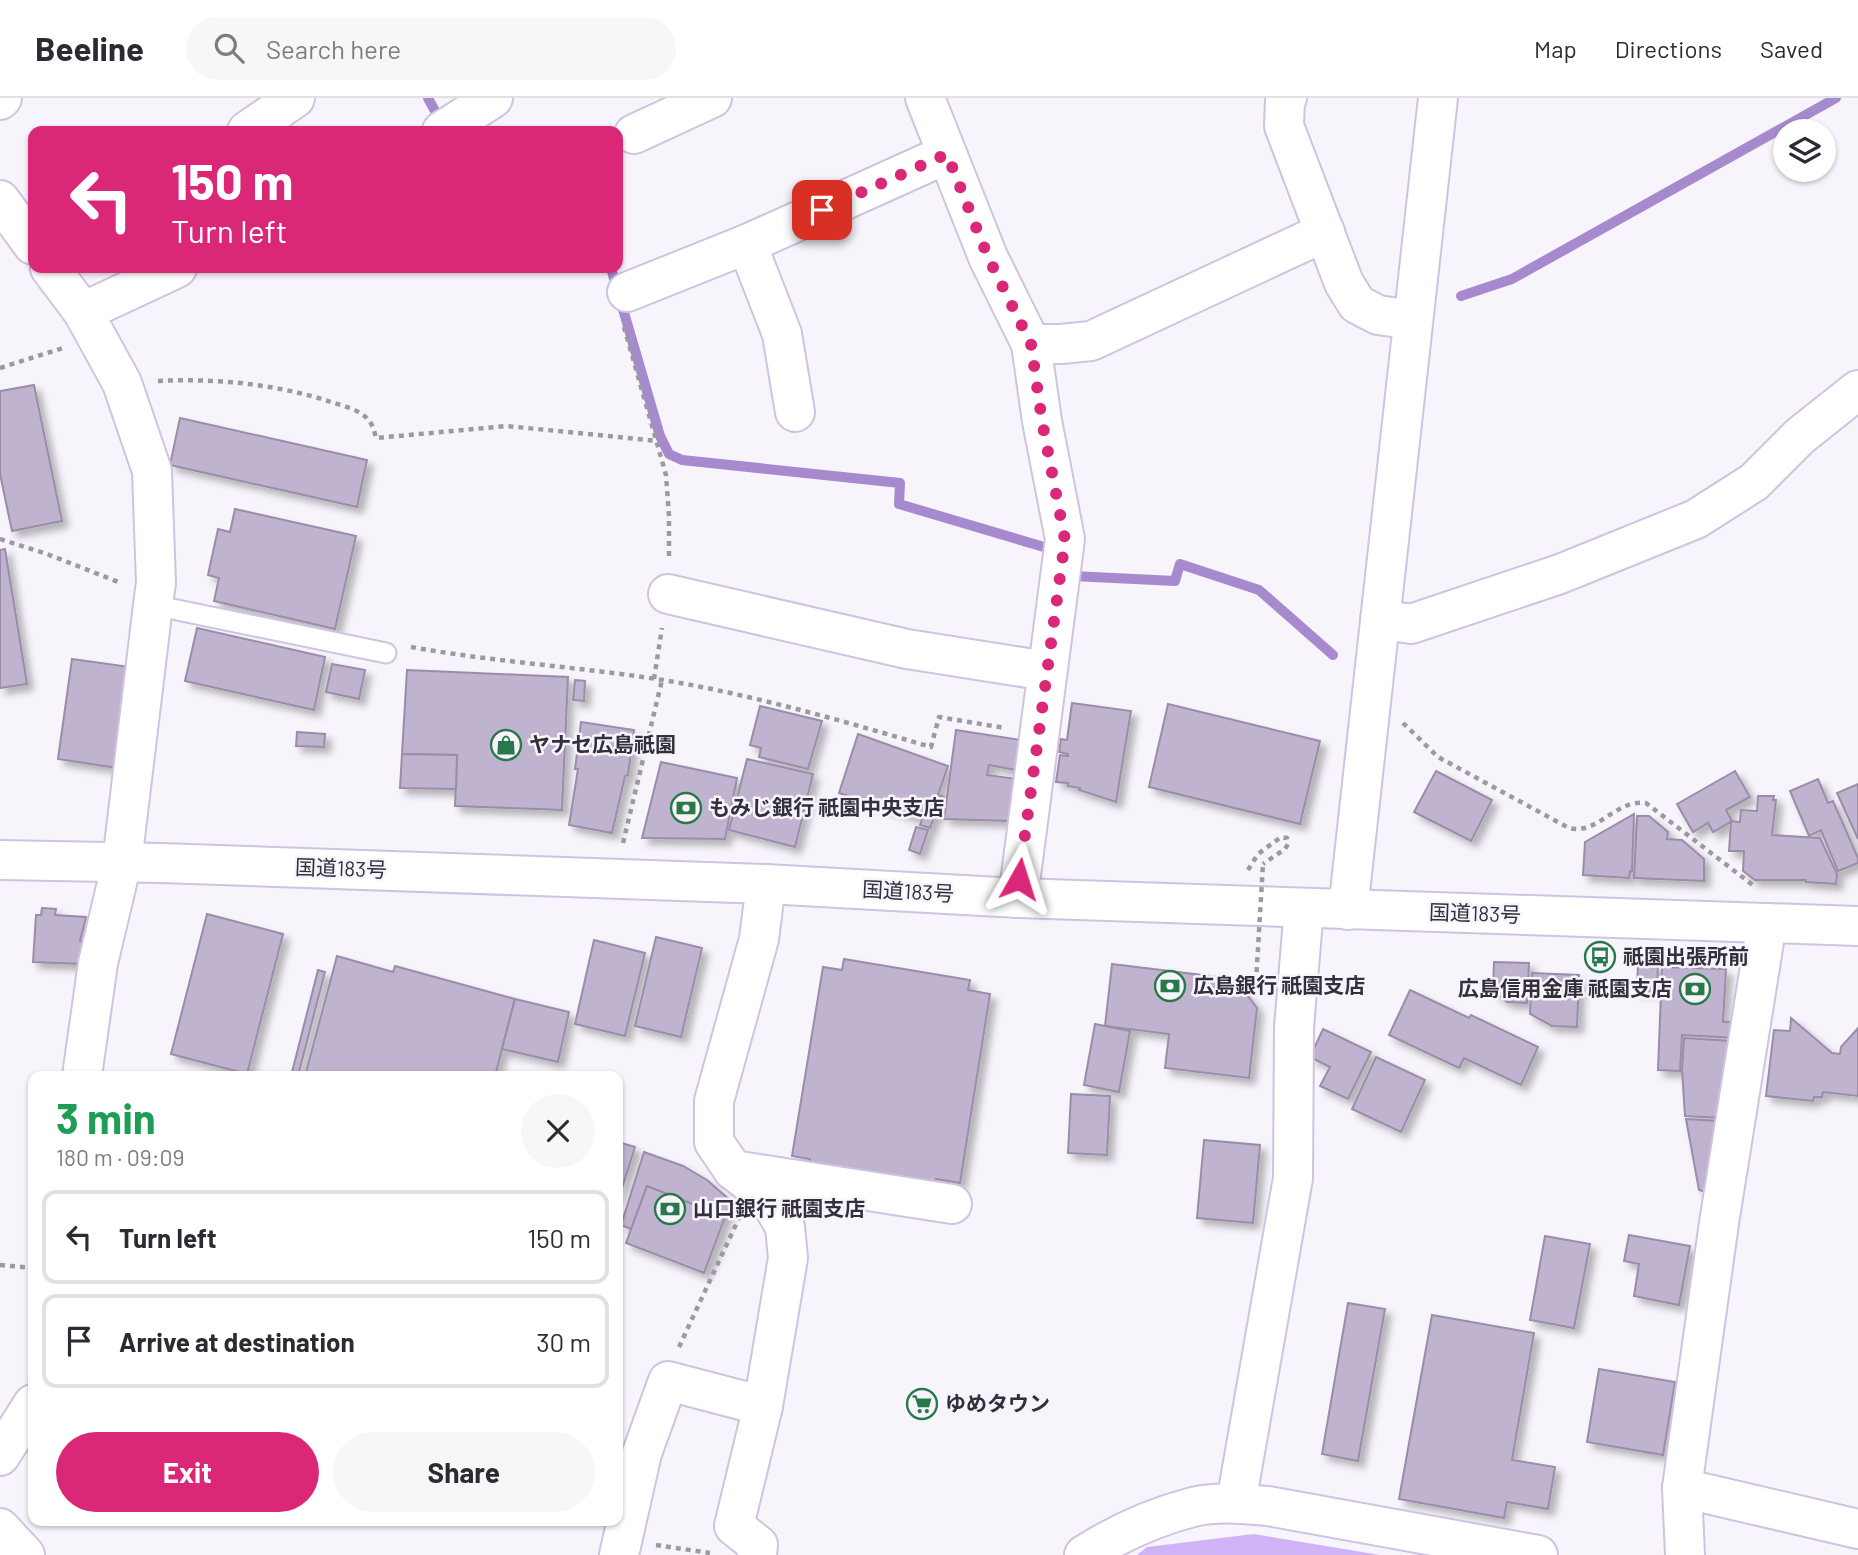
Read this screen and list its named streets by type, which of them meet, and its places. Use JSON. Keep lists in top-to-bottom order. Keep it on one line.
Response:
{"streets":{"main road":["国道183号"]},"places":{"shop":["ヤナセ広島祇園"],"bank":["もみじ銀行 祇園中央支店","広島銀行 祇園支店","広島信用金庫 祇園支店","山口銀行 祇園支店"],"bus stop":["祇園出張所前"],"supermarket":["ゆめタウン"]},"page":{"header":"Beeline","search":"Search here","nav":["Map","Directions","Saved"],"turn":["150 m","Turn left"],"heading":["3 min","180 m · 09:09"],"list":[{"name":"Turn left","value":"150 m"},{"name":"Arrive at destination","value":"30 m"}],"buttons":["Exit","Share"]}}
